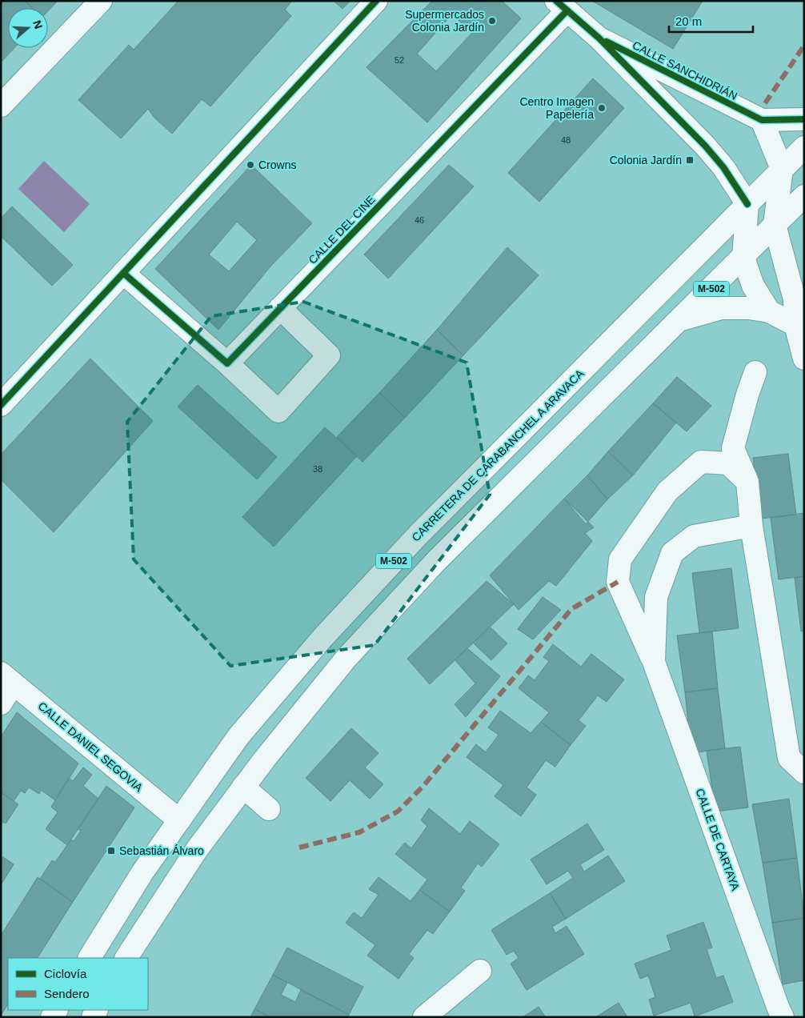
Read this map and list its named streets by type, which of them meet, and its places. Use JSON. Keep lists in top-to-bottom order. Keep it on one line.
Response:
{"streets":{"main road":["CALLE SANCHIDRIÁN","CALLE DEL CINE","M-502","CARRETERA DE CARABANCHEL A ARAVACA","CALLE DANIEL SEGOVIA","CALLE DE CARTAYA"]},"crossings":[["CALLE SANCHIDRIÁN","CALLE DEL CINE"],["CALLE SANCHIDRIÁN","CARRETERA DE CARABANCHEL A ARAVACA"],["CARRETERA DE CARABANCHEL A ARAVACA","CALLE DANIEL SEGOVIA"]],"places":{"other":["Supermercados Colonia Jardín","Centro Imagen Papelería","Crowns"],"transit":["Colonia Jardín","Sebastián Álvaro"]},"house_numbers":["52","48","46","38"],"legend":["Ciclovía","Sendero"],"scale_bar":"20 m","north":"right"}
